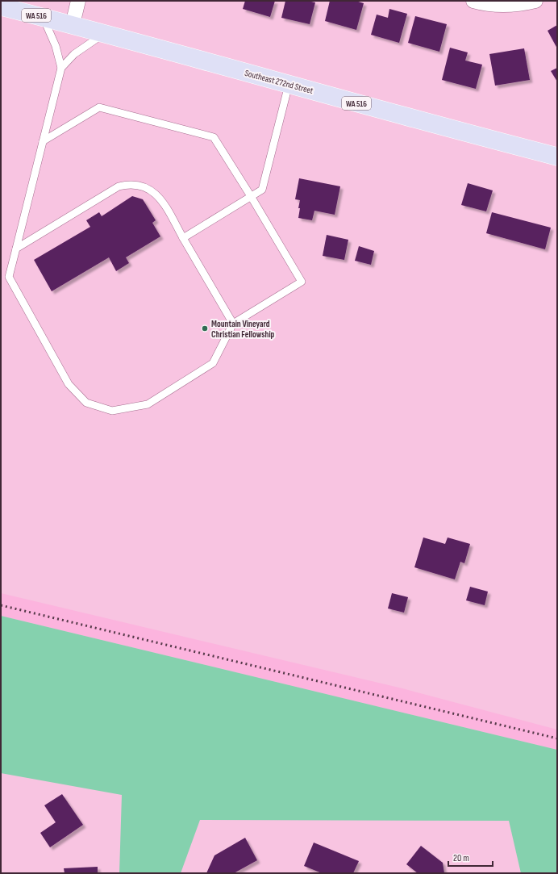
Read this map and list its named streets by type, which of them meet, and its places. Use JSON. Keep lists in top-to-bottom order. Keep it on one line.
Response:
{"streets":{"main road":["WA 516","Southeast 272nd Street"]},"places":["Mountain Vineyard Christian Fellowship"],"scale_bar":"20 m"}
